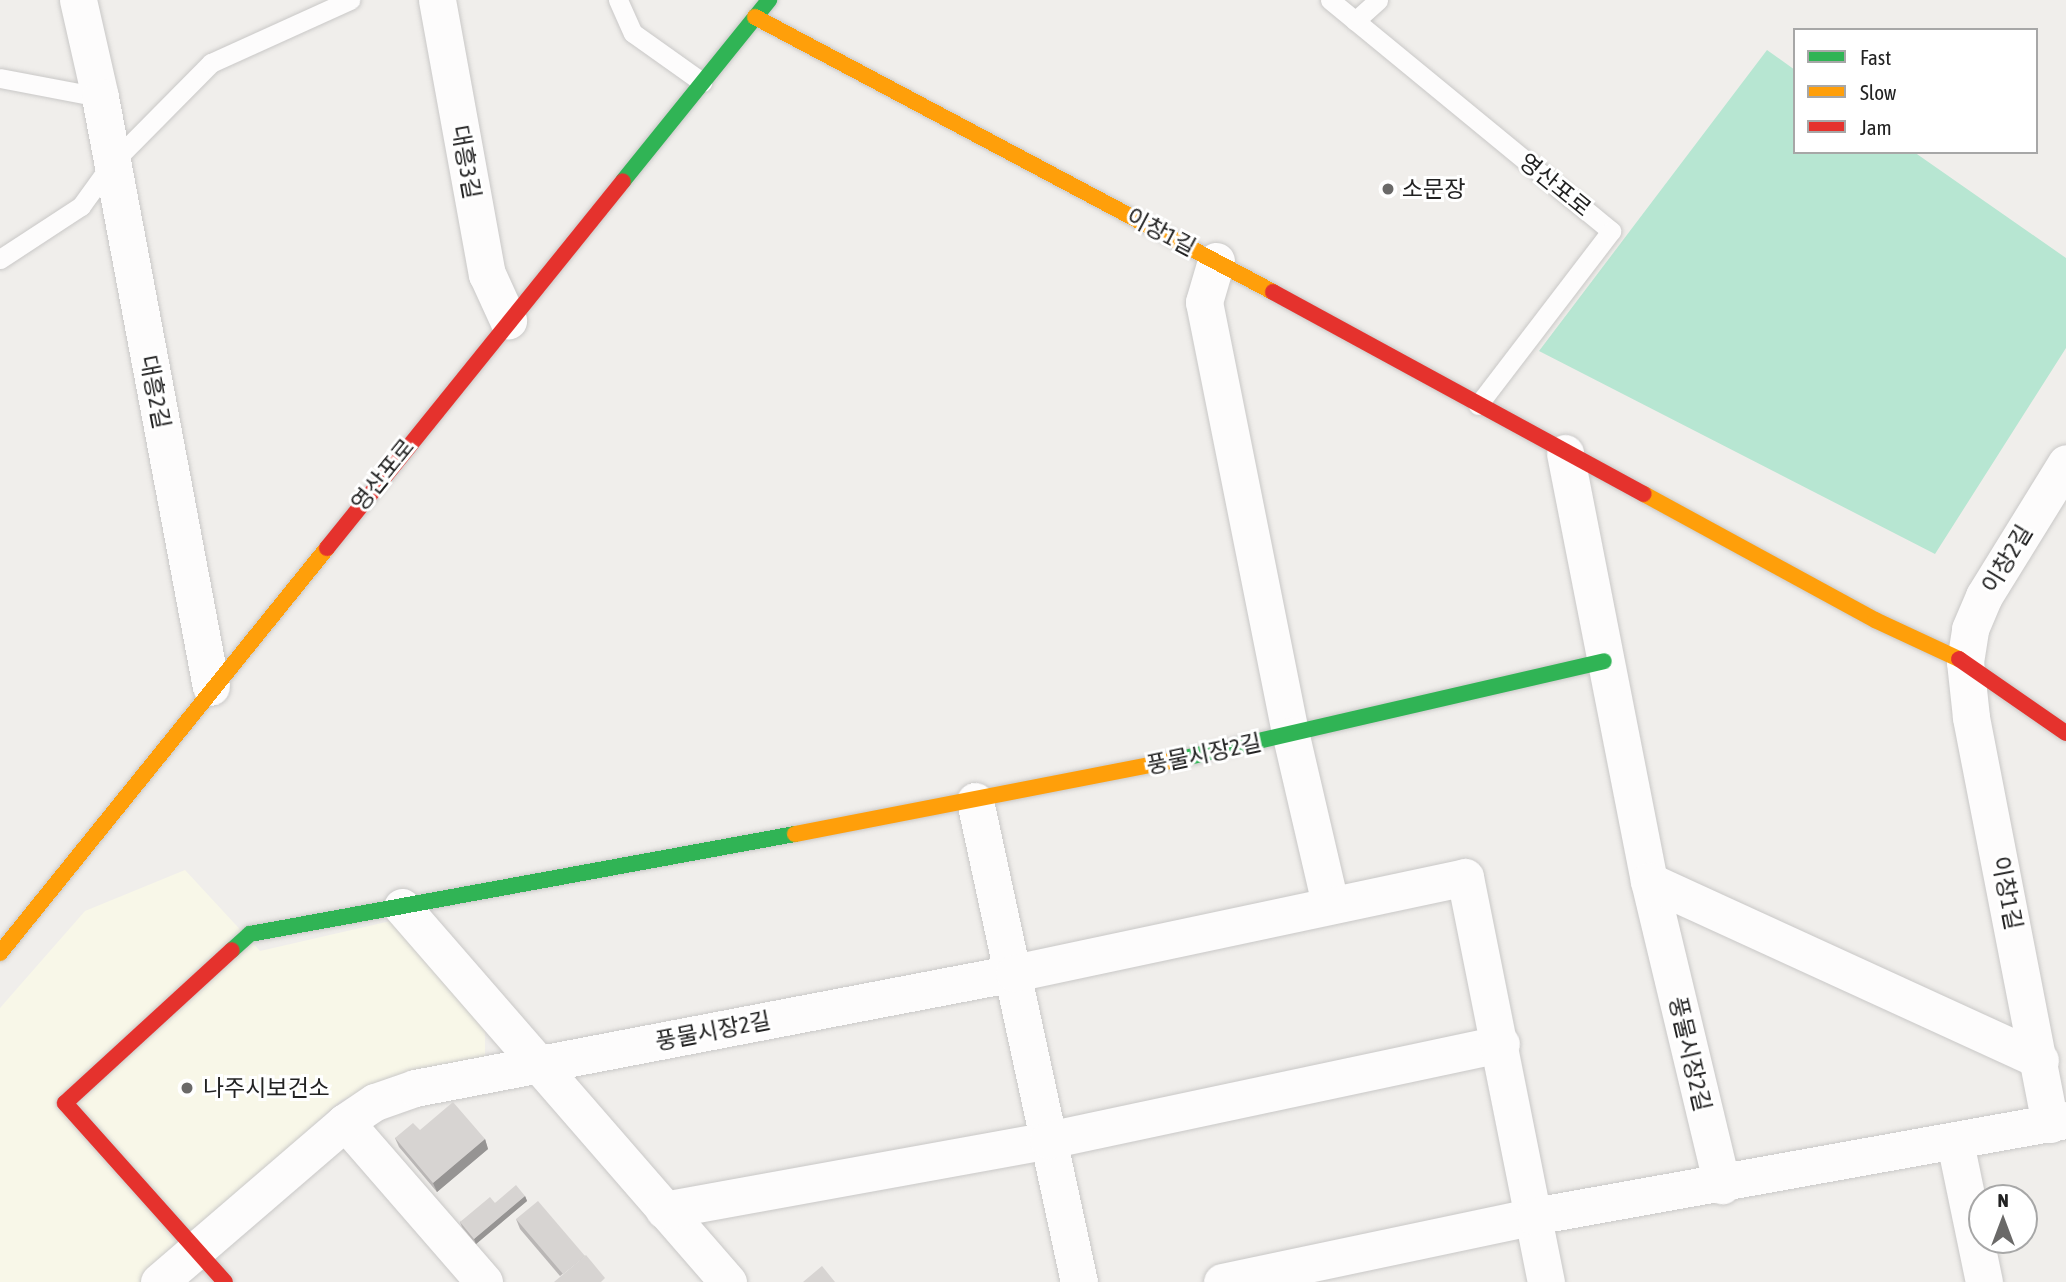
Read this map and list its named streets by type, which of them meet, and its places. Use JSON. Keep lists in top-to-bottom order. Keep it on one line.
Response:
{"streets":{"street":["대흥3길","영산포로","이창1길","대흥2길","이창2길","풍물시장2길"]},"crossings":[["대흥3길","영산포로"],["영산포로","이창1길"],["영산포로","대흥2길"],["이창1길","이창2길"]],"places":["소문장","나주시보건소"],"legend":["Fast","Slow","Jam"],"north":"top"}
